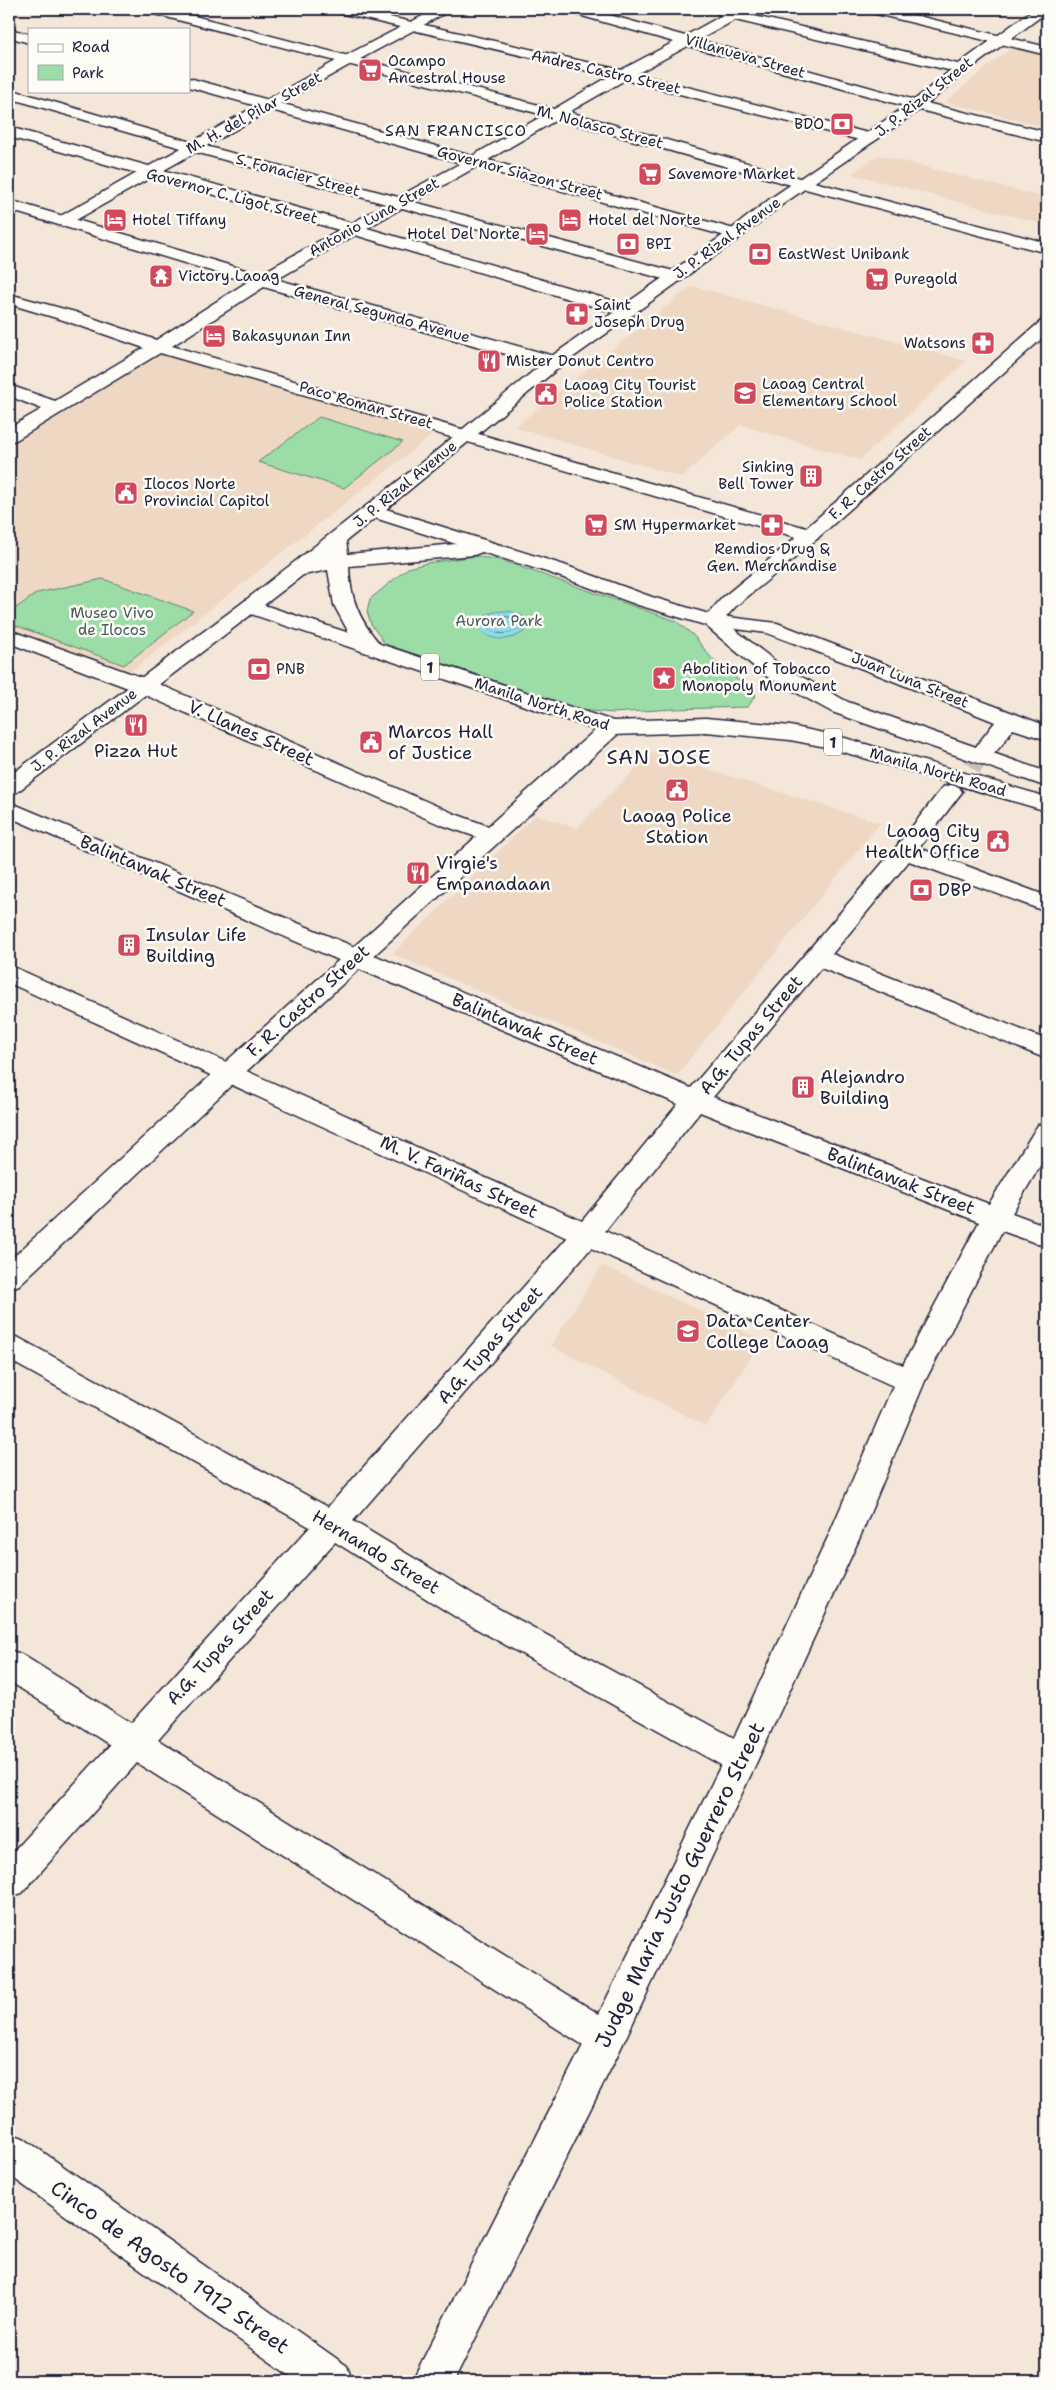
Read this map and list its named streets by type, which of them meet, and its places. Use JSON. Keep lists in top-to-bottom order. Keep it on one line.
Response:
{"streets":{"main road":["Villanueva Street","Andres Castro Street","J. P. Rizal Street","M. H. del Pilar Street","M. Nolasco Street","Governor Siazon Street","S. Fonacier Street","Governor C. Ligot Street","Antonio Luna Street","J. P. Rizal Avenue","General Segundo Avenue","Paco Roman Street","F. R. Castro Street","1","Juan Luna Street","Manila North Road","V. Llanes Street","Balintawak Street","A.G. Tupas Street","M. V. Fariñas Street","Hernando Street","Judge Maria Justo Guerrero Street","Cinco de Agosto 1912 Street"]},"crossings":[["Villanueva Street","J. P. Rizal Street"],["Villanueva Street","Antonio Luna Street"],["Andres Castro Street","J. P. Rizal Street"],["Andres Castro Street","M. H. del Pilar Street"],["Andres Castro Street","Antonio Luna Street"],["J. P. Rizal Street","M. Nolasco Street"],["J. P. Rizal Street","J. P. Rizal Avenue"],["M. H. del Pilar Street","M. Nolasco Street"],["M. H. del Pilar Street","Governor Siazon Street"],["M. H. del Pilar Street","S. Fonacier Street"],["M. H. del Pilar Street","Governor C. Ligot Street"],["M. H. del Pilar Street","General Segundo Avenue"],["M. Nolasco Street","Antonio Luna Street"],["M. Nolasco Street","J. P. Rizal Avenue"],["Governor Siazon Street","Antonio Luna Street"],["Governor Siazon Street","J. P. Rizal Avenue"],["S. Fonacier Street","Antonio Luna Street"],["S. Fonacier Street","J. P. Rizal Avenue"],["Governor C. Ligot Street","Antonio Luna Street"],["Governor C. Ligot Street","J. P. Rizal Avenue"],["Antonio Luna Street","General Segundo Avenue"],["Antonio Luna Street","Paco Roman Street"],["J. P. Rizal Avenue","General Segundo Avenue"],["J. P. Rizal Avenue","Paco Roman Street"],["J. P. Rizal Avenue","Manila North Road"],["J. P. Rizal Avenue","V. Llanes Street"],["Paco Roman Street","F. R. Castro Street"],["F. R. Castro Street","Juan Luna Street"],["F. R. Castro Street","Manila North Road"],["F. R. Castro Street","V. Llanes Street"],["F. R. Castro Street","Balintawak Street"],["F. R. Castro Street","M. V. Fariñas Street"],["Juan Luna Street","Manila North Road"],["Balintawak Street","A.G. Tupas Street"],["Balintawak Street","Judge Maria Justo Guerrero Street"],["A.G. Tupas Street","M. V. Fariñas Street"],["A.G. Tupas Street","Hernando Street"],["M. V. Fariñas Street","Judge Maria Justo Guerrero Street"],["Hernando Street","Judge Maria Justo Guerrero Street"]],"districts":["SAN FRANCISCO","SAN JOSE"],"parks":["Museo Vivo de Ilocos","Aurora Park"],"places":{"supermarket":["Ocampo Ancestral House","Savemore Market","Puregold","SM Hypermarket"],"bank":["BDO","BPI","EastWest Unibank","PNB","DBP"],"hotel":["Hotel Tiffany","Hotel del Norte","Hotel Del Norte","Bakasyunan Inn"],"temple":["Victory Laoag"],"pharmacy":["Saint Joseph Drug","Watsons","Remdios Drug & Gen. Merchandise"],"restaurant":["Mister Donut Centro","Pizza Hut","Virgie's Empanadaan"],"school or university":["Laoag Central Elementary School","Data Center College Laoag"],"public building":["Laoag City Tourist Police Station","Ilocos Norte Provincial Capitol","Marcos Hall of Justice","Laoag Police Station","Laoag City Health Office"],"building":["Sinking Bell Tower","Insular Life Building","Alejandro Building"],"place":["Abolition of Tobacco Monopoly Monument"]},"legend":["Road","Park"]}
